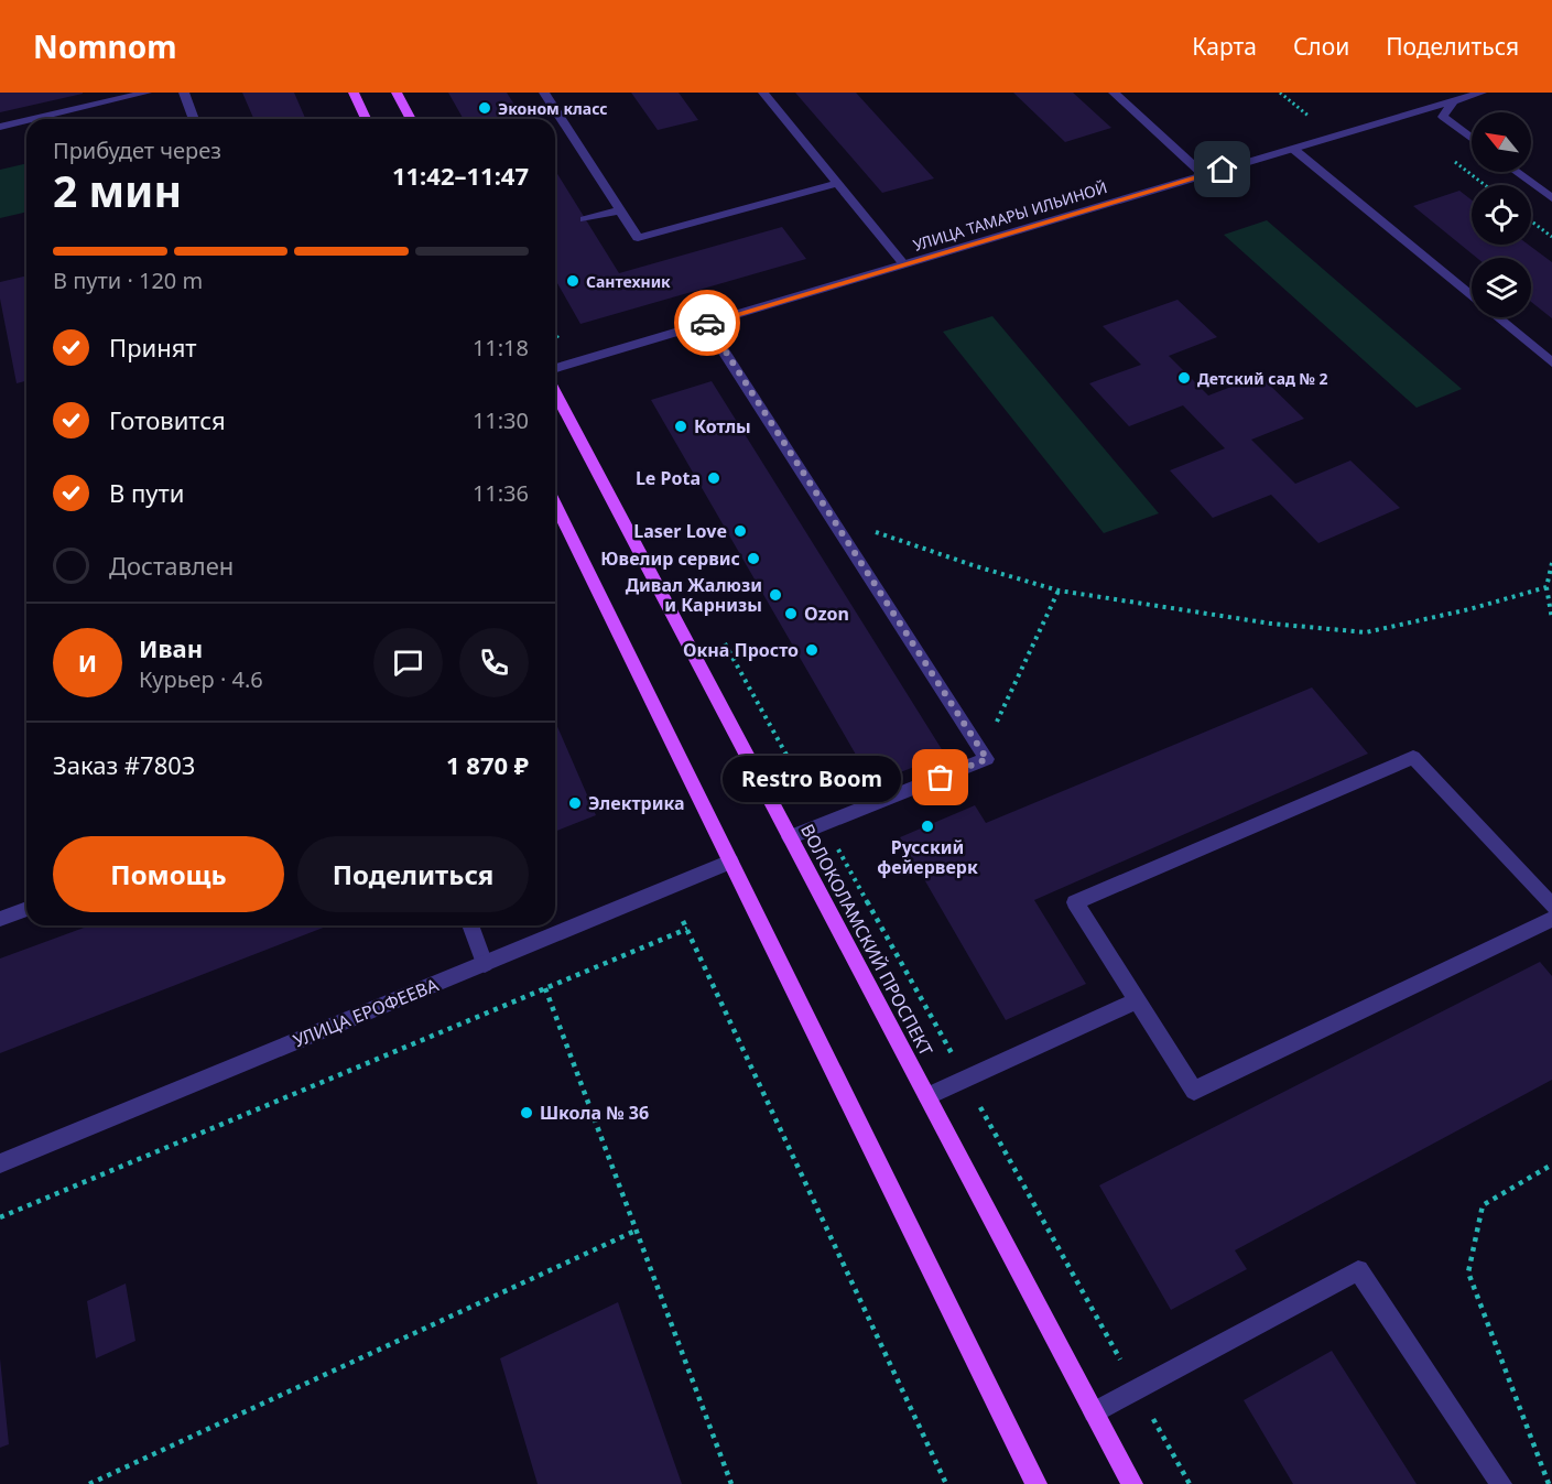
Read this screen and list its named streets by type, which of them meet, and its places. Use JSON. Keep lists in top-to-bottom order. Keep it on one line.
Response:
{"streets":{"main road":["ВОЛОКОЛАМСКИЙ ПРОСПЕКТ"],"street":["УЛИЦА ТАМАРЫ ИЛЬИНОЙ","УЛИЦА ЕРОФЕЕВА"]},"places":["Эконом класс","Сантехник","Детский сад № 2","Котлы","Le Pota","Laser Love","Ювелир сервис","Дивал Жалюзи и Карнизы","Ozon","Окна Просто","Restro Boom","Электрика","Русский фейерверк","Школа № 36"],"north":"top left","page":{"header":"Nomnom","nav":["Карта","Слои","Поделиться"],"heading":["2 мин","Прибудет через","11:42–11:47"],"panel":["Иван","Курьер · 4.6","Заказ #7803","1 870 ₽"],"bar":"В пути · 120 m","list":[["Принят","11:18"],["Готовится","11:30"],["В пути","11:36"],"Доставлен"],"round":"И","bubble":"Restro Boom","buttons":["Помощь","Поделиться"]}}
